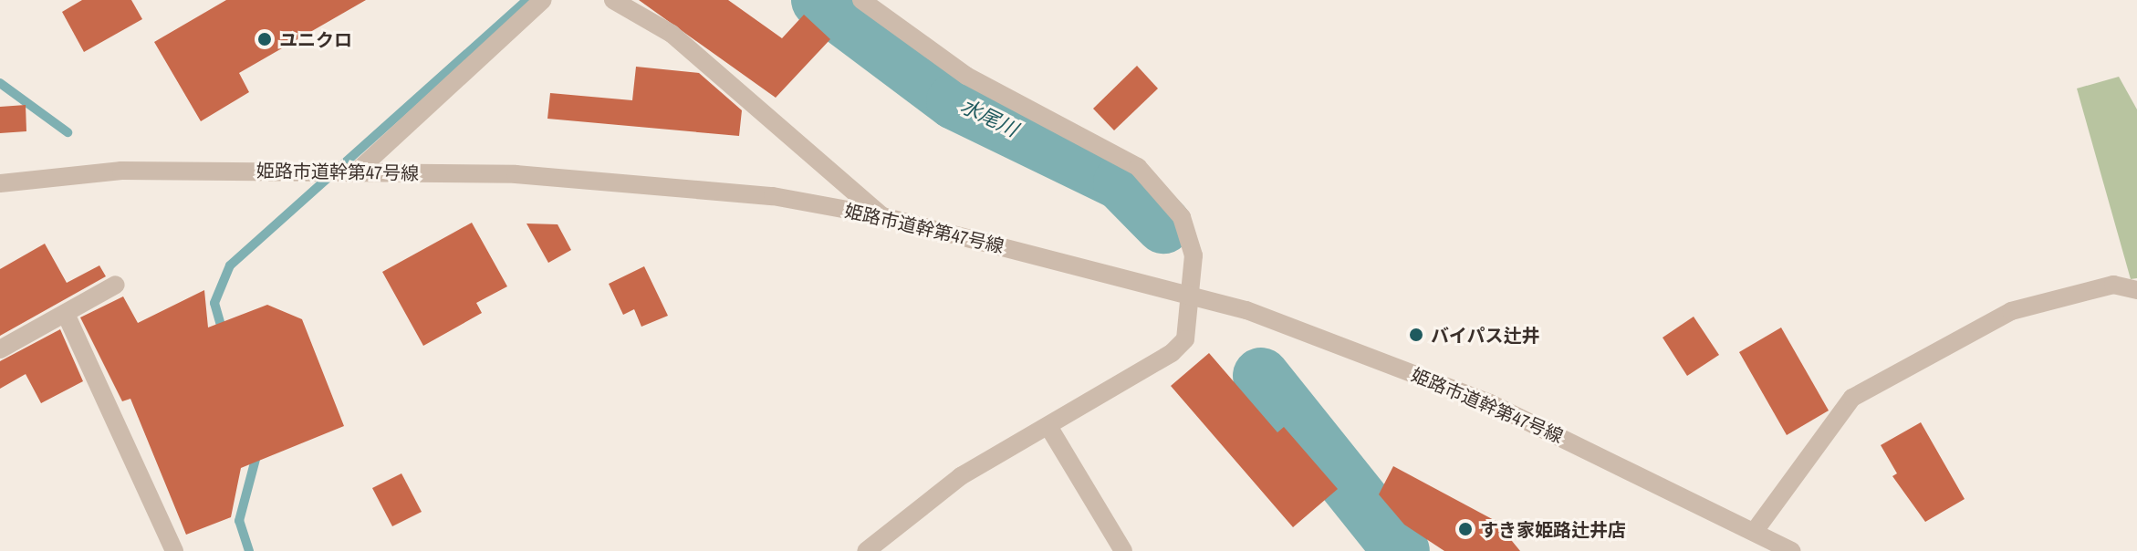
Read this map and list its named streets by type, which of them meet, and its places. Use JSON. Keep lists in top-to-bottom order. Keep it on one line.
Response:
{"streets":{"street":["姫路市道幹第47号線"]},"water":["水尾川"],"places":["ユニクロ","バイパス辻井","すき家姫路辻井店"]}
